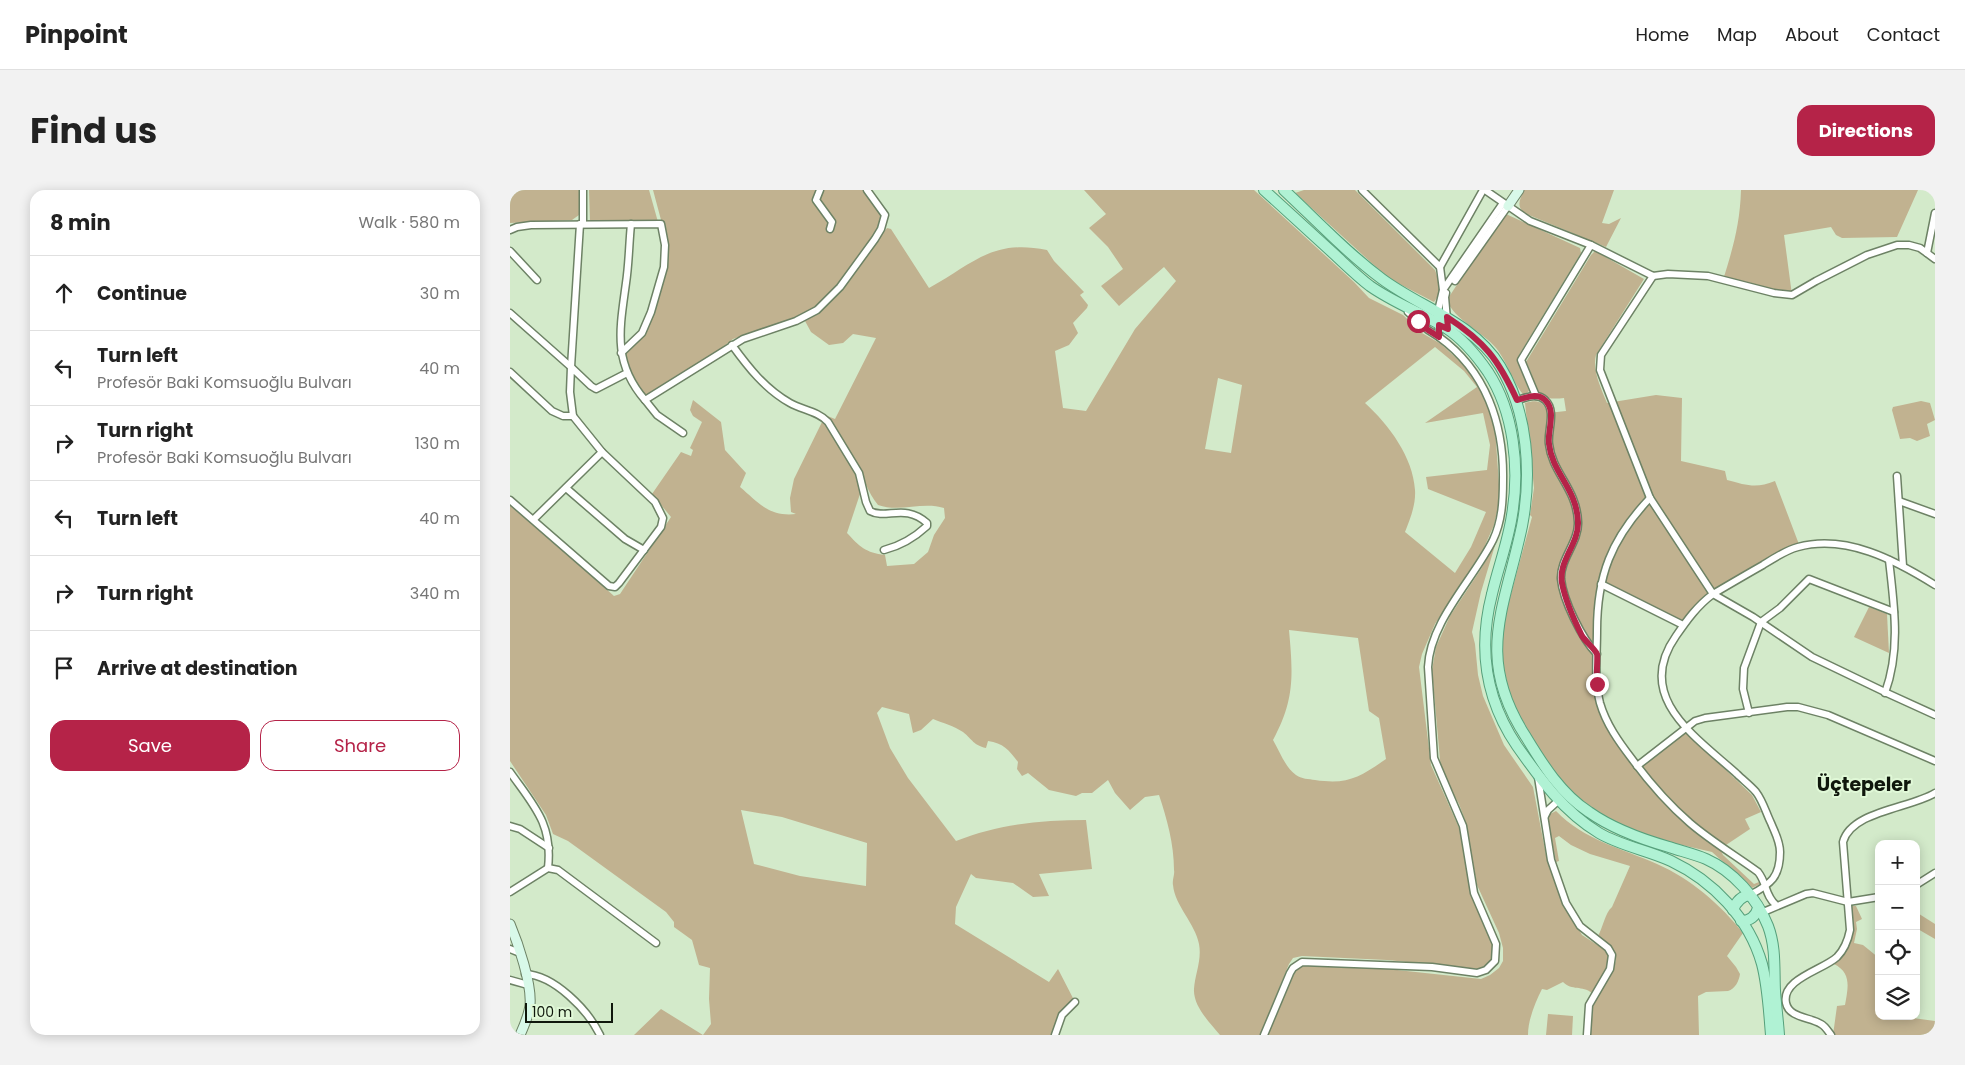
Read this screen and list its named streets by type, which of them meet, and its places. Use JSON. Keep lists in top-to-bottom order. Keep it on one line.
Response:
{"districts":["Üçtepeler"],"scale_bar":"100 m","page":{"header":"Pinpoint","nav":["Home","Map","About","Contact"],"title":"Find us","buttons":["Directions",["Save","Share"]],"heading":["8 min","Walk · 580 m"],"list":[["Continue","30 m"],["Turn left","Profesör Baki Komsuoğlu Bulvarı","40 m"],["Turn right","Profesör Baki Komsuoğlu Bulvarı","130 m"],["Turn left","40 m"],["Turn right","340 m"],"Arrive at destination"],"map_buttons":["+","−"],"scale":"100 m"}}
